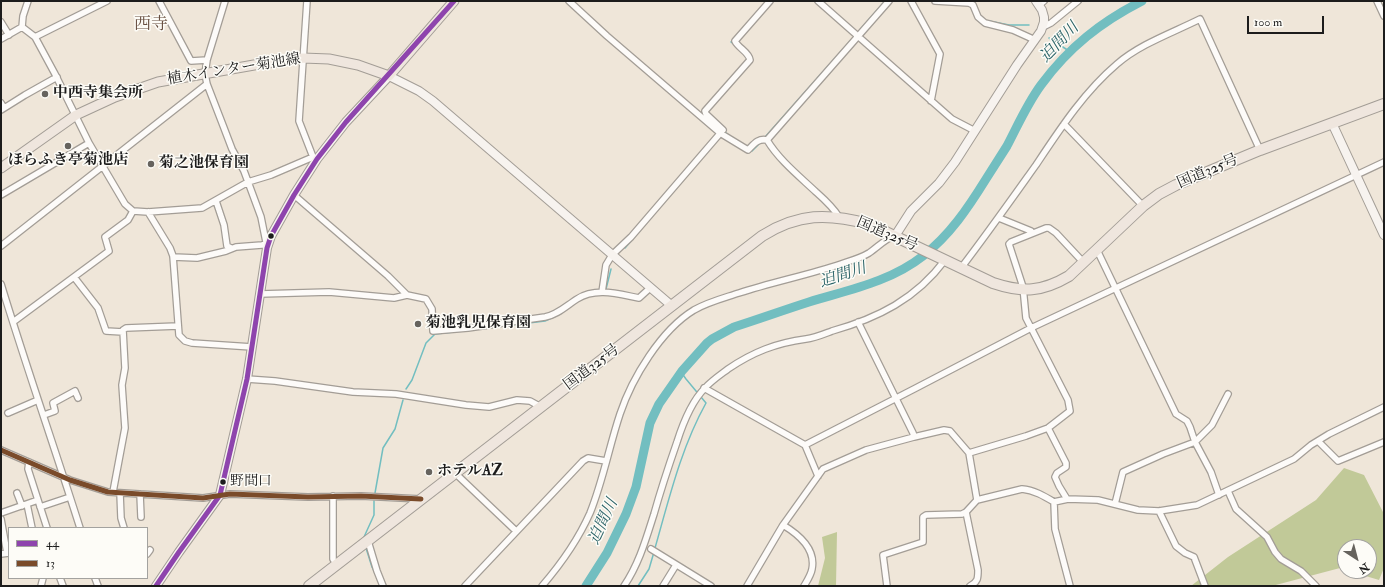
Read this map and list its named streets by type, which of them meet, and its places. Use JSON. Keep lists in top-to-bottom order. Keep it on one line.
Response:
{"streets":{"highway":["国道325号"],"main road":["植木インター菊池線"]},"districts":["西寺"],"water":["迫間川"],"places":["中西寺集会所","ほらふき亭菊池店","菊之池保育園","菊池乳児保育園","ホテルAZ","野間口"],"lines":["transit line 44","transit line 13"],"legend":["44","13"],"scale_bar":"100 m","north":"bottom right"}
